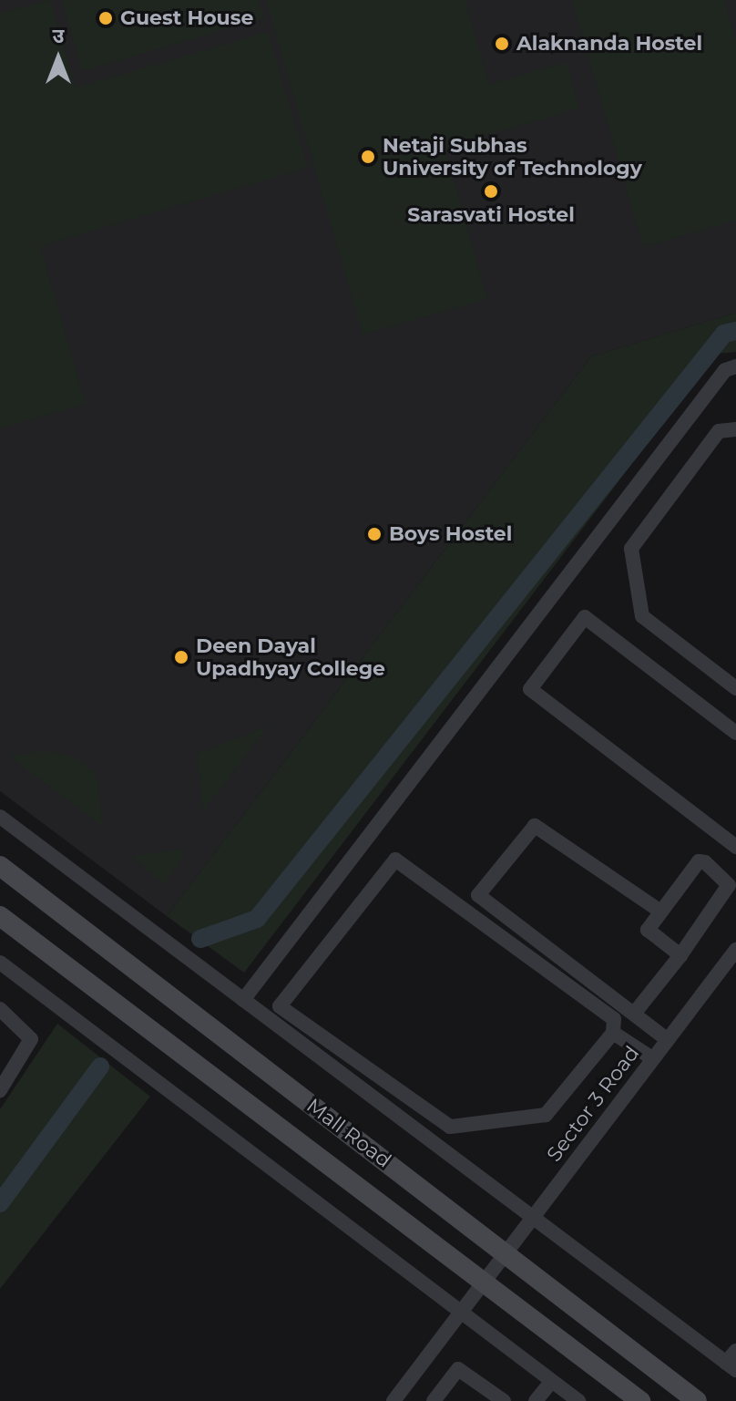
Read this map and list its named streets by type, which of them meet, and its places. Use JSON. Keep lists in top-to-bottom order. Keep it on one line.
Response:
{"streets":{"main road":["Mall Road"],"street":["Sector 3 Road"]},"crossings":[["Sector 3 Road","Mall Road"]],"places":["Guest House","Alaknanda Hostel","Netaji Subhas University of Technology","Sarasvati Hostel","Boys Hostel","Deen Dayal Upadhyay College"],"north":"top"}
